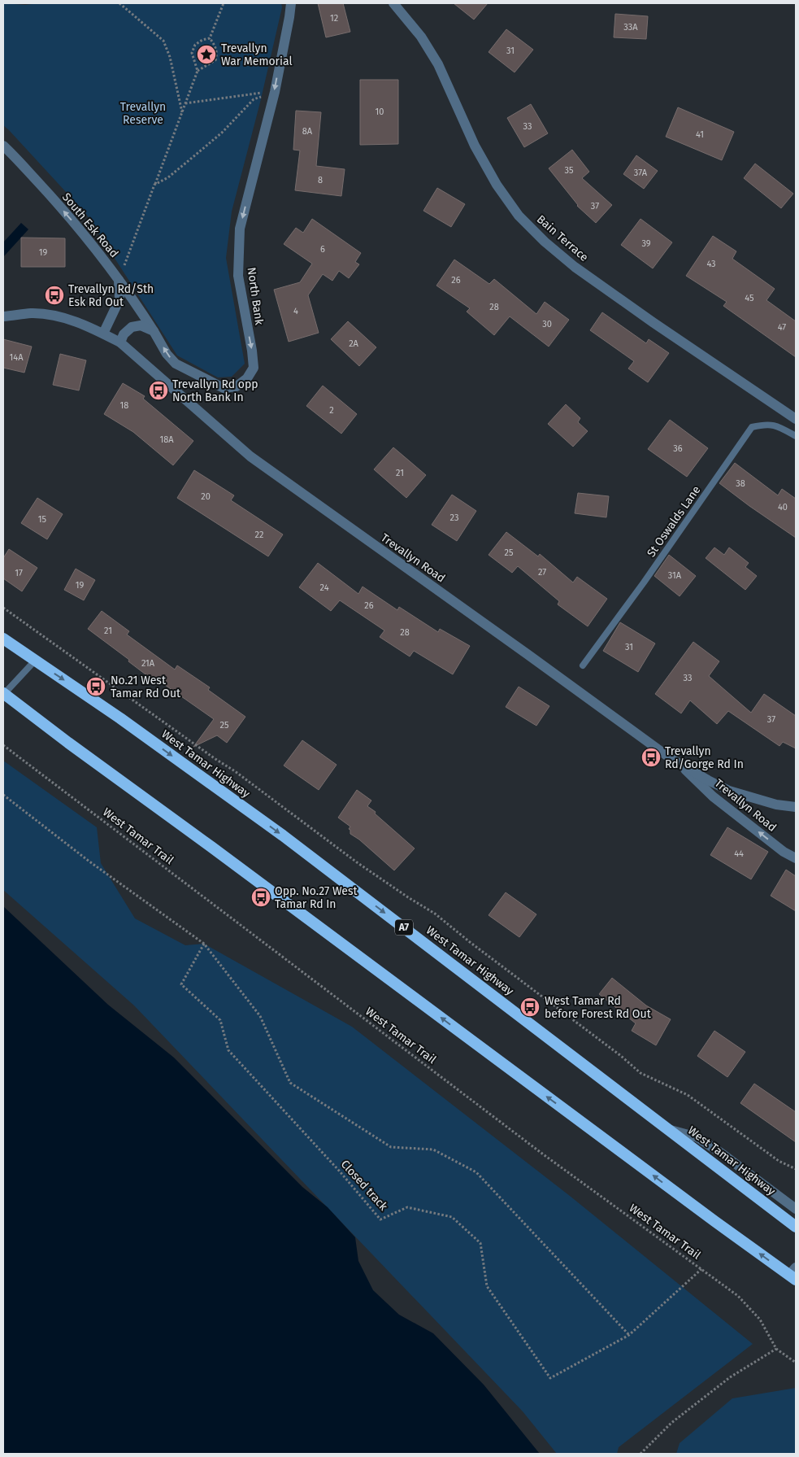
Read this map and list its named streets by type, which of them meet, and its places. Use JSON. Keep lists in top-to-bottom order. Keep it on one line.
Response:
{"streets":{"highway":["West Tamar Highway","A7"],"street":["South Esk Road","Bain Terrace","North Bank","Trevallyn Road"],"lane":["St Oswalds Lane"],"path":["West Tamar Trail","Closed track"]},"crossings":[["South Esk Road","North Bank"]],"one_way":["South Esk Road"],"parks":["Trevallyn Reserve"],"places":{"place":["Trevallyn War Memorial"],"bus stop":["Trevallyn Rd/Sth Esk Rd Out","Trevallyn Rd opp North Bank In","No.21 West Tamar Rd Out","Trevallyn Rd/Gorge Rd In","Opp. No.27 West Tamar Rd In","West Tamar Rd before Forest Rd Out"]},"house_numbers":["12","33A","31","10","33","8A","41","35","37A","8","37","39","6","19","43","26","45","28","4","30","47","2A","14A","18","2","18A","36","21","38","20","40","23","15","22","25","27","17","31A","19","24","26","21","28","31","21A","33","37","25","44"]}
